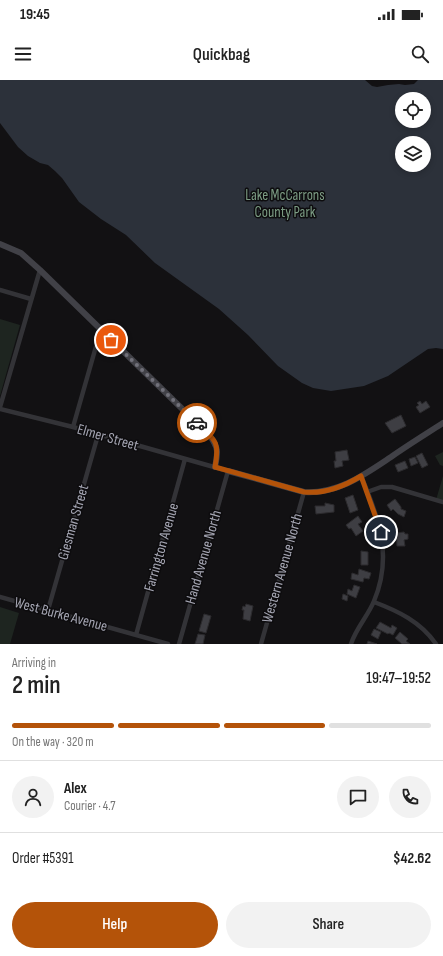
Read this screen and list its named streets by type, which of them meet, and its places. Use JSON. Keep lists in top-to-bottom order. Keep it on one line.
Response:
{"streets":{"street":["Elmer Street","Giesman Street","Farrington Avenue","Hand Avenue North","Western Avenue North","West Burke Avenue"]},"crossings":[["Elmer Street","Giesman Street"],["Elmer Street","Farrington Avenue"],["Elmer Street","Hand Avenue North"],["Giesman Street","West Burke Avenue"],["Farrington Avenue","West Burke Avenue"]],"parks":["Lake McCarrons County Park"],"page":{"status":"19:45","header":"Quickbag","heading":["2 min","Arriving in","19:47–19:52"],"panel":["Alex","Courier · 4.7","Order #5391","$42.62"],"bar":"On the way · 320 m","buttons":["Help","Share"]}}
